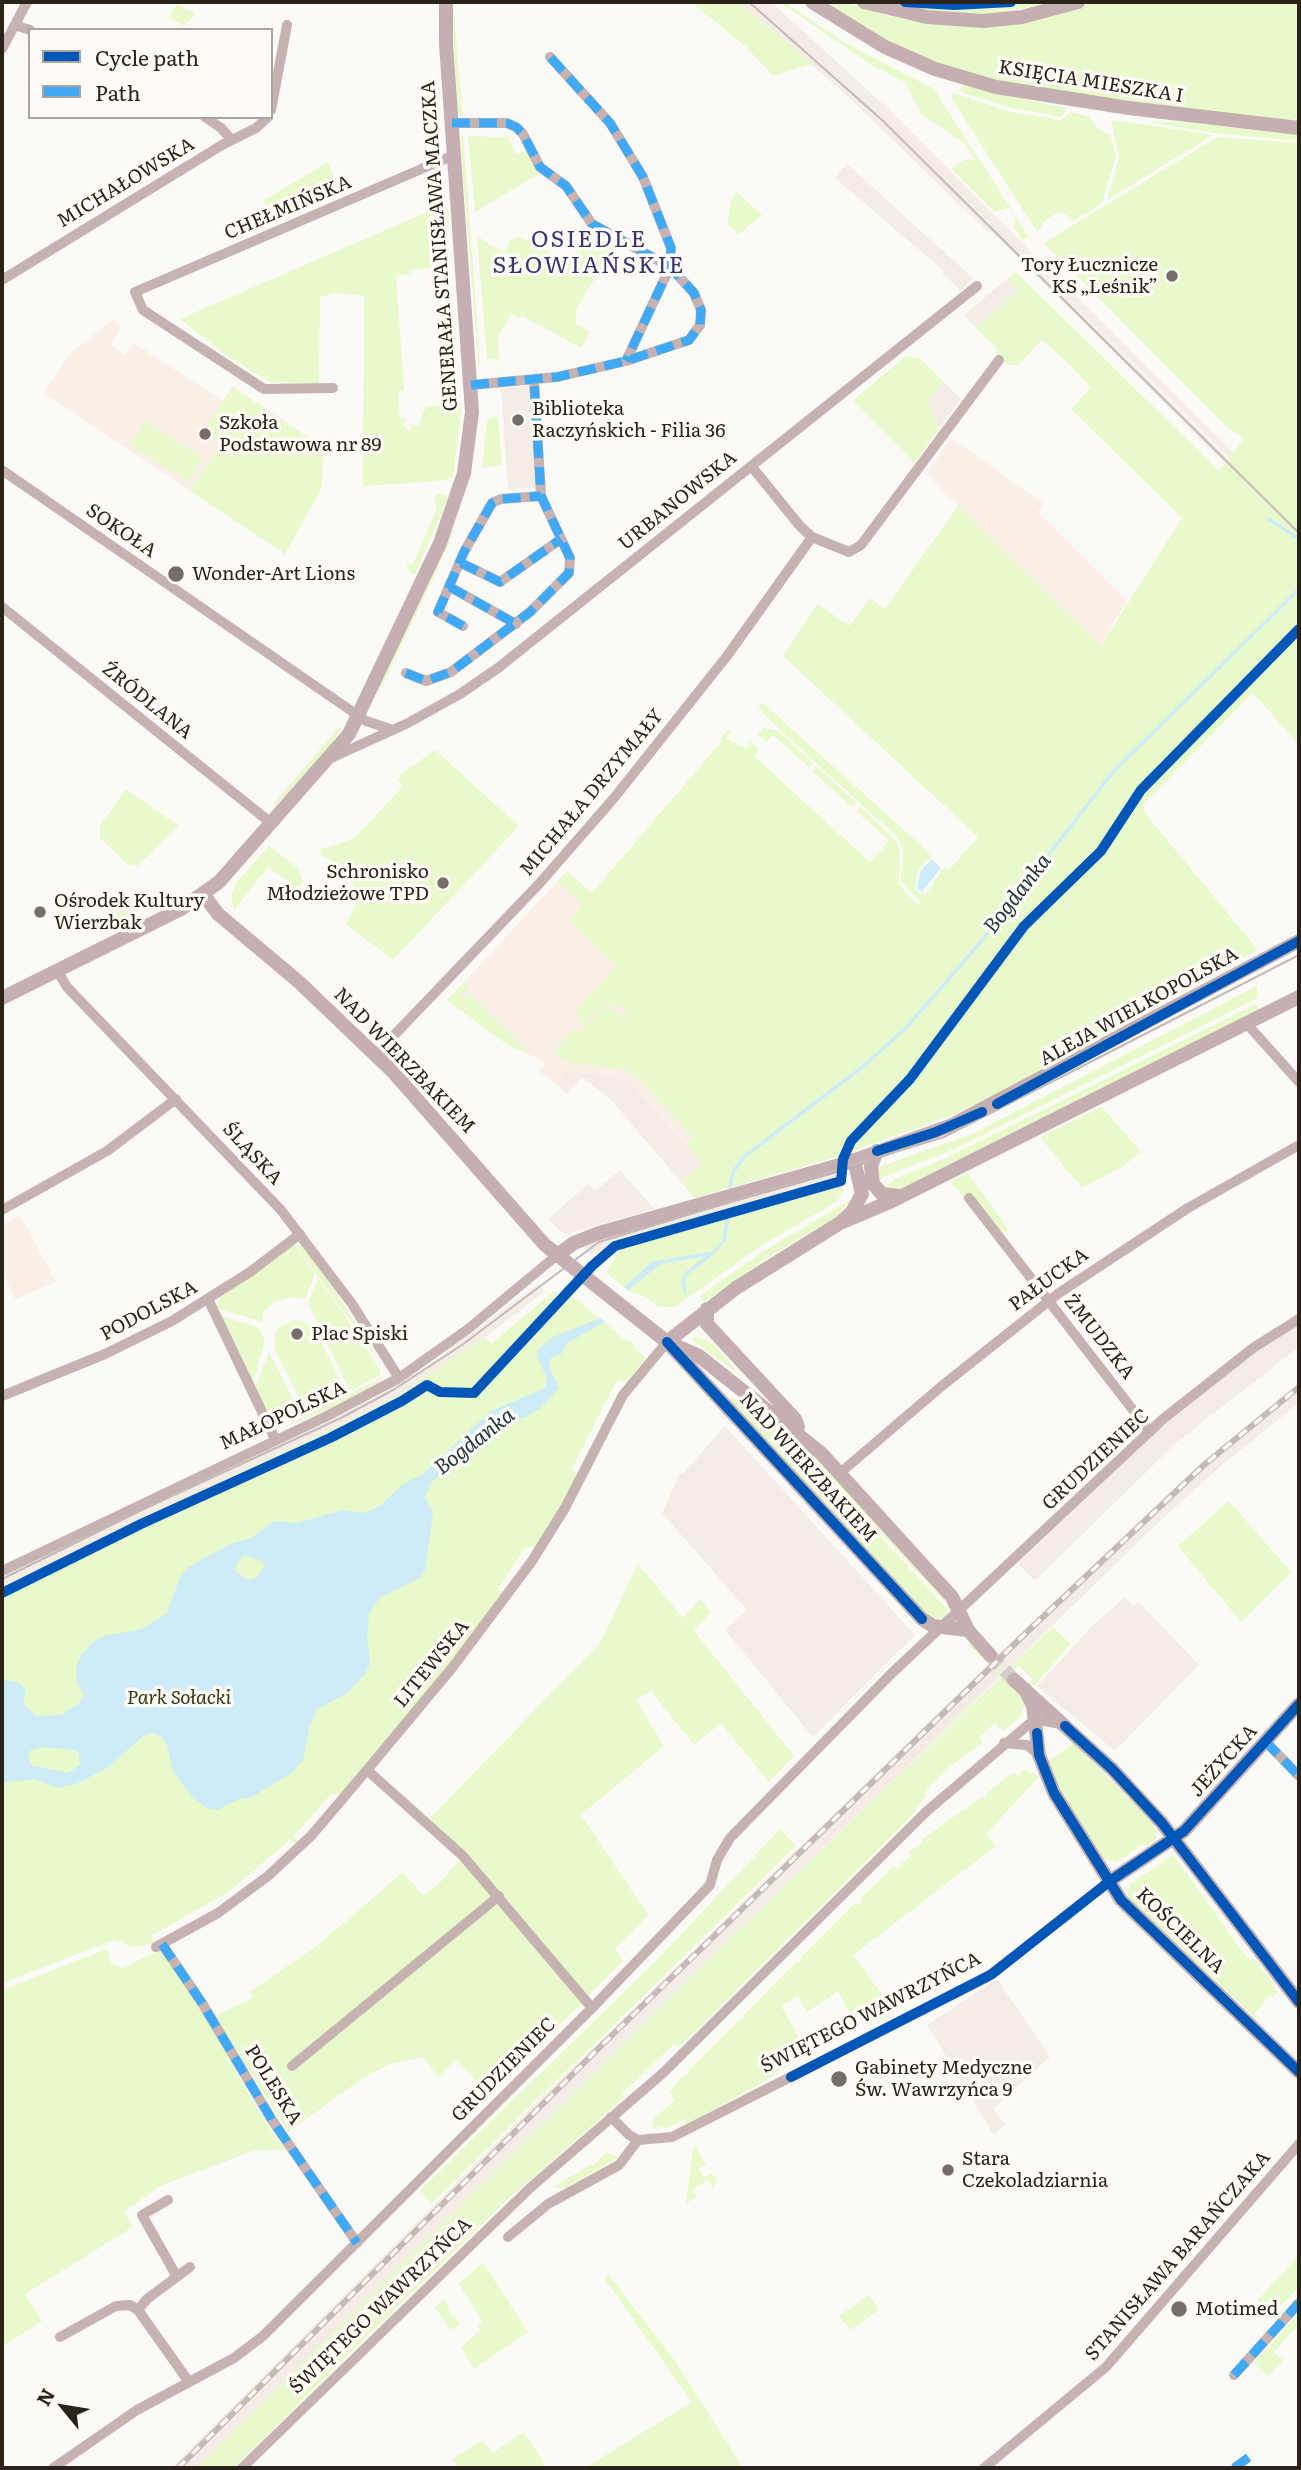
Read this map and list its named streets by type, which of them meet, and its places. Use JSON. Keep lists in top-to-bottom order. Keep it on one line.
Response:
{"streets":{"street":["KSIĘCIA MIESZKA I","MICHAŁOWSKA","CHEŁMIŃSKA","GENERAŁA STANISŁAWA MACZKA","URBANOWSKA","SOKOŁA","ŹRÓDLANA","MICHAŁA DRZYMAŁY","ALEJA WIELKOPOLSKA","NAD WIERZBAKIEM","ŚLĄSKA","PAŁUCKA","PODOLSKA","ŻMUDZKA","MAŁOPOLSKA","GRUDZIENIEC","LITEWSKA","JEŻYCKA","KOŚCIELNA","ŚWIĘTEGO WAWRZYŃCA","POLESKA","STANISŁAWA BARAŃCZAKA"]},"crossings":[["CHEŁMIŃSKA","GENERAŁA STANISŁAWA MACZKA"],["GENERAŁA STANISŁAWA MACZKA","URBANOWSKA"],["GENERAŁA STANISŁAWA MACZKA","SOKOŁA"],["URBANOWSKA","SOKOŁA"],["URBANOWSKA","ŹRÓDLANA"],["URBANOWSKA","NAD WIERZBAKIEM"],["URBANOWSKA","ŚLĄSKA"],["MICHAŁA DRZYMAŁY","NAD WIERZBAKIEM"],["ALEJA WIELKOPOLSKA","NAD WIERZBAKIEM"],["ALEJA WIELKOPOLSKA","MAŁOPOLSKA"],["NAD WIERZBAKIEM","PAŁUCKA"],["NAD WIERZBAKIEM","MAŁOPOLSKA"],["NAD WIERZBAKIEM","GRUDZIENIEC"],["NAD WIERZBAKIEM","LITEWSKA"],["ŚLĄSKA","PODOLSKA"],["ŚLĄSKA","MAŁOPOLSKA"],["PAŁUCKA","ŻMUDZKA"],["ŻMUDZKA","GRUDZIENIEC"],["GRUDZIENIEC","POLESKA"],["LITEWSKA","POLESKA"],["JEŻYCKA","KOŚCIELNA"],["JEŻYCKA","ŚWIĘTEGO WAWRZYŃCA"],["KOŚCIELNA","ŚWIĘTEGO WAWRZYŃCA"]],"districts":["OSIEDLE SŁOWIAŃSKIE"],"water":["Bogdanka"],"parks":["Park Sołacki"],"places":["Tory Łucznicze KS „Leśnik”","Biblioteka Raczyńskich - Filia 36","Szkoła Podstawowa nr 89","Wonder-Art Lions","Schronisko Młodzieżowe TPD","Ośrodek Kultury Wierzbak","Plac Spiski","Gabinety Medyczne Św. Wawrzyńca 9","Stara Czekoladziarnia","Motimed"],"legend":["Cycle path","Path"],"north":"top left"}
